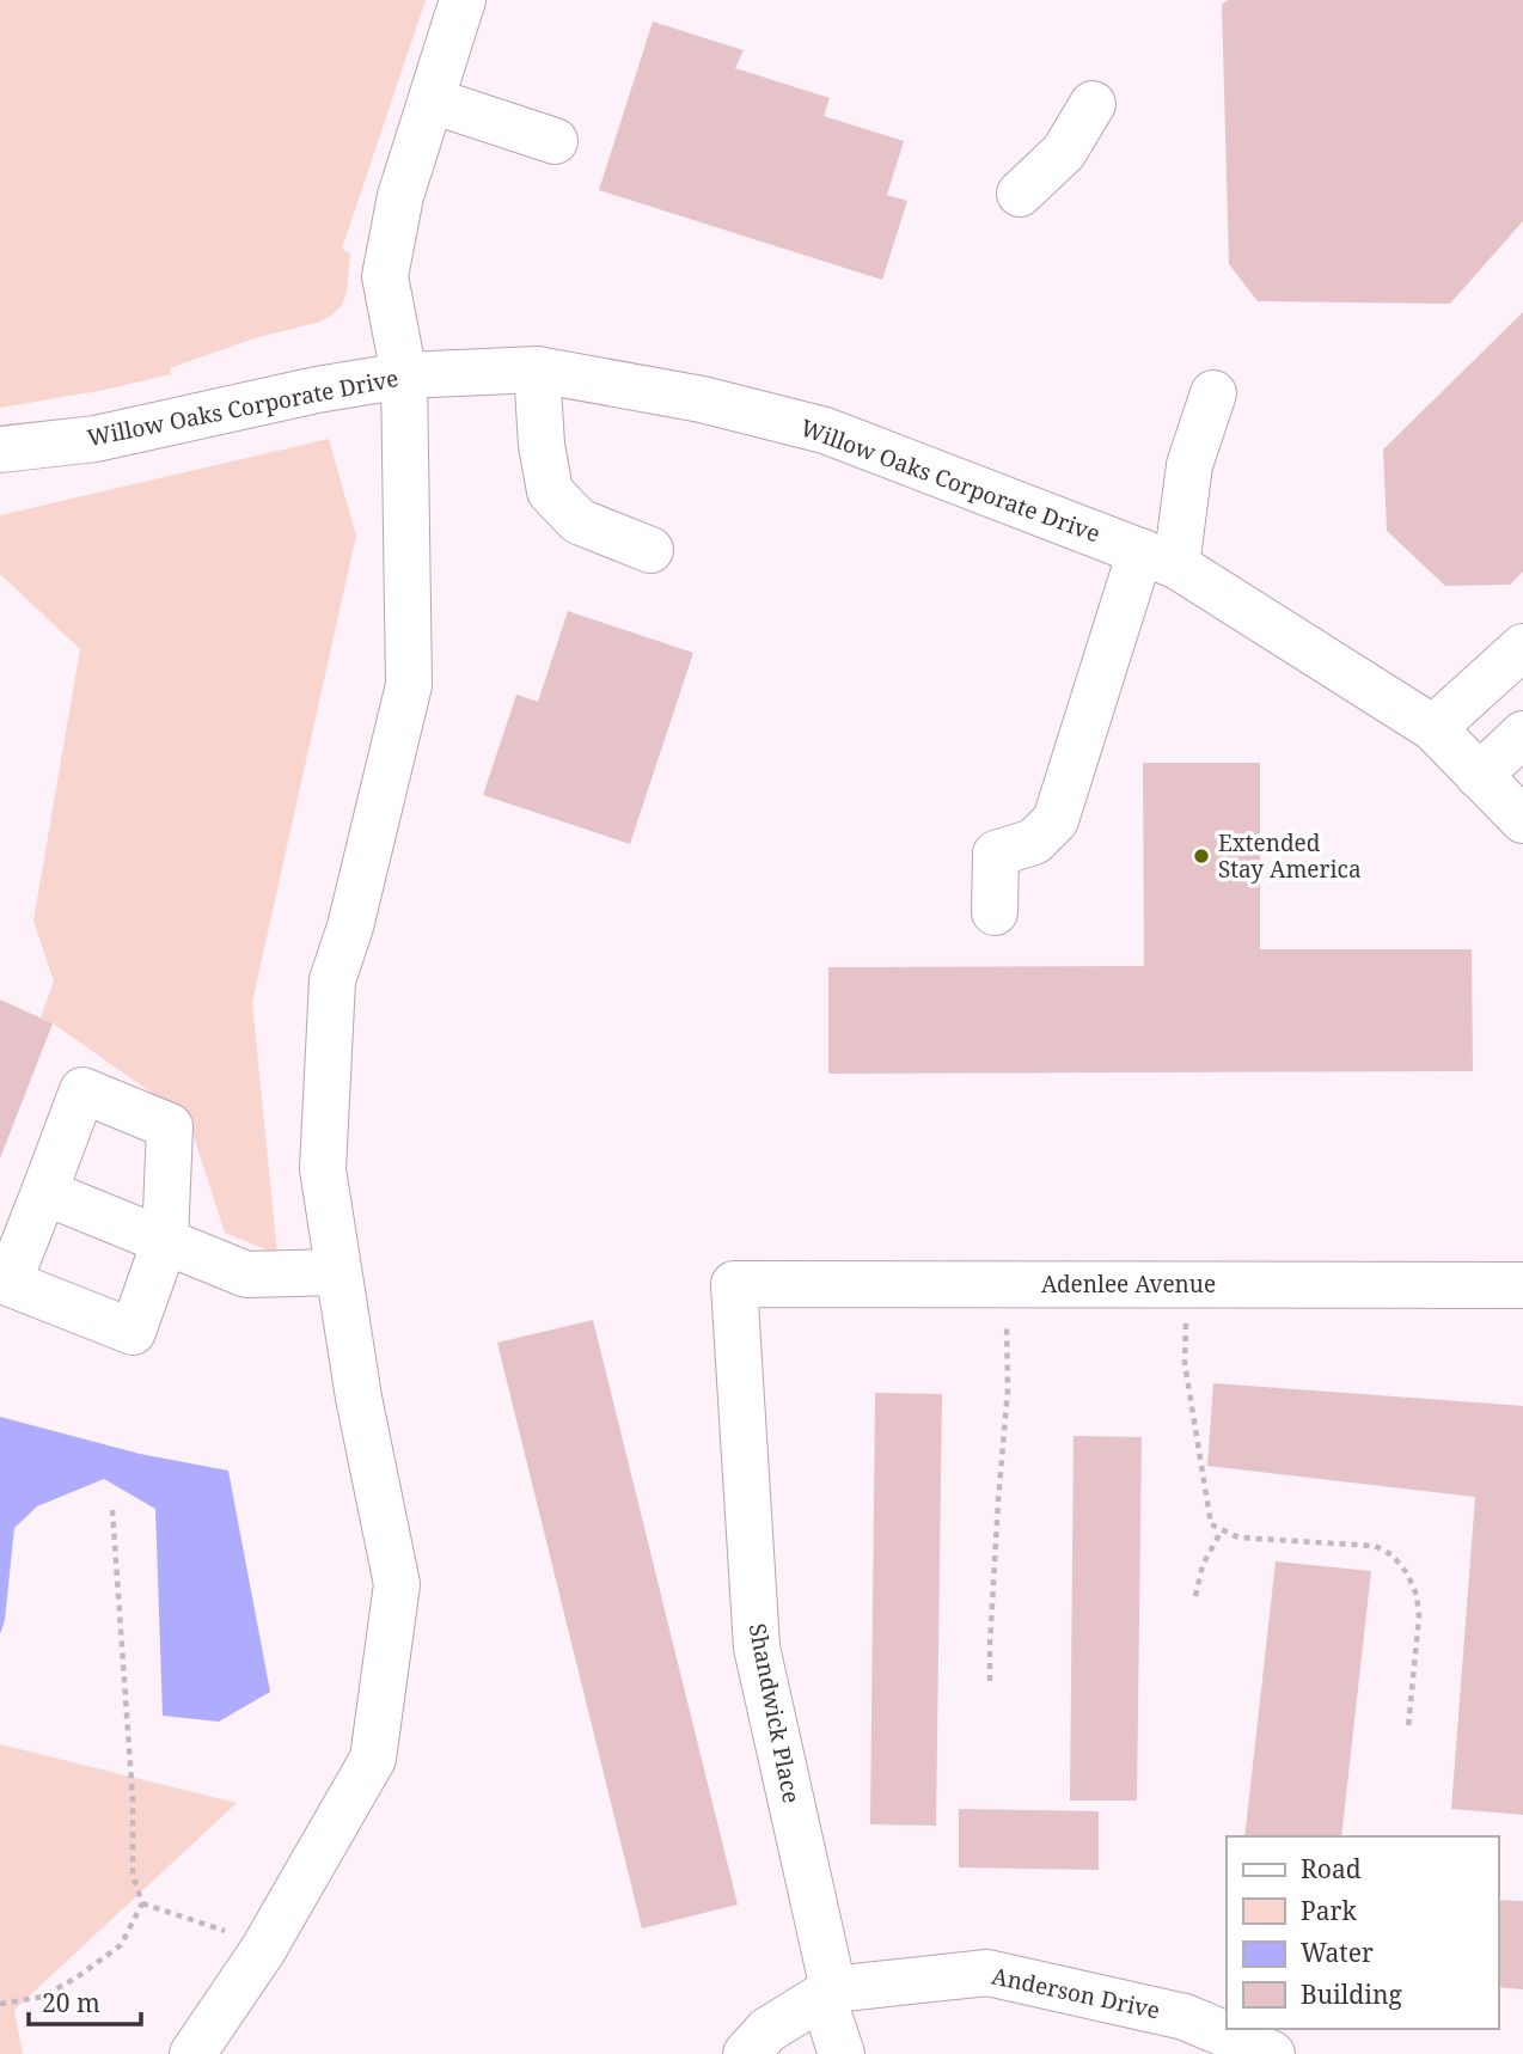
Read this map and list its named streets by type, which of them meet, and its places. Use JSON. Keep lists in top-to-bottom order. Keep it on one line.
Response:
{"streets":{"street":["Willow Oaks Corporate Drive","Adenlee Avenue","Shandwick Place","Anderson Drive"]},"crossings":[["Adenlee Avenue","Shandwick Place"],["Shandwick Place","Anderson Drive"]],"places":["Extended Stay America"],"legend":["Road","Park","Water","Building"],"scale_bar":"20 m"}
